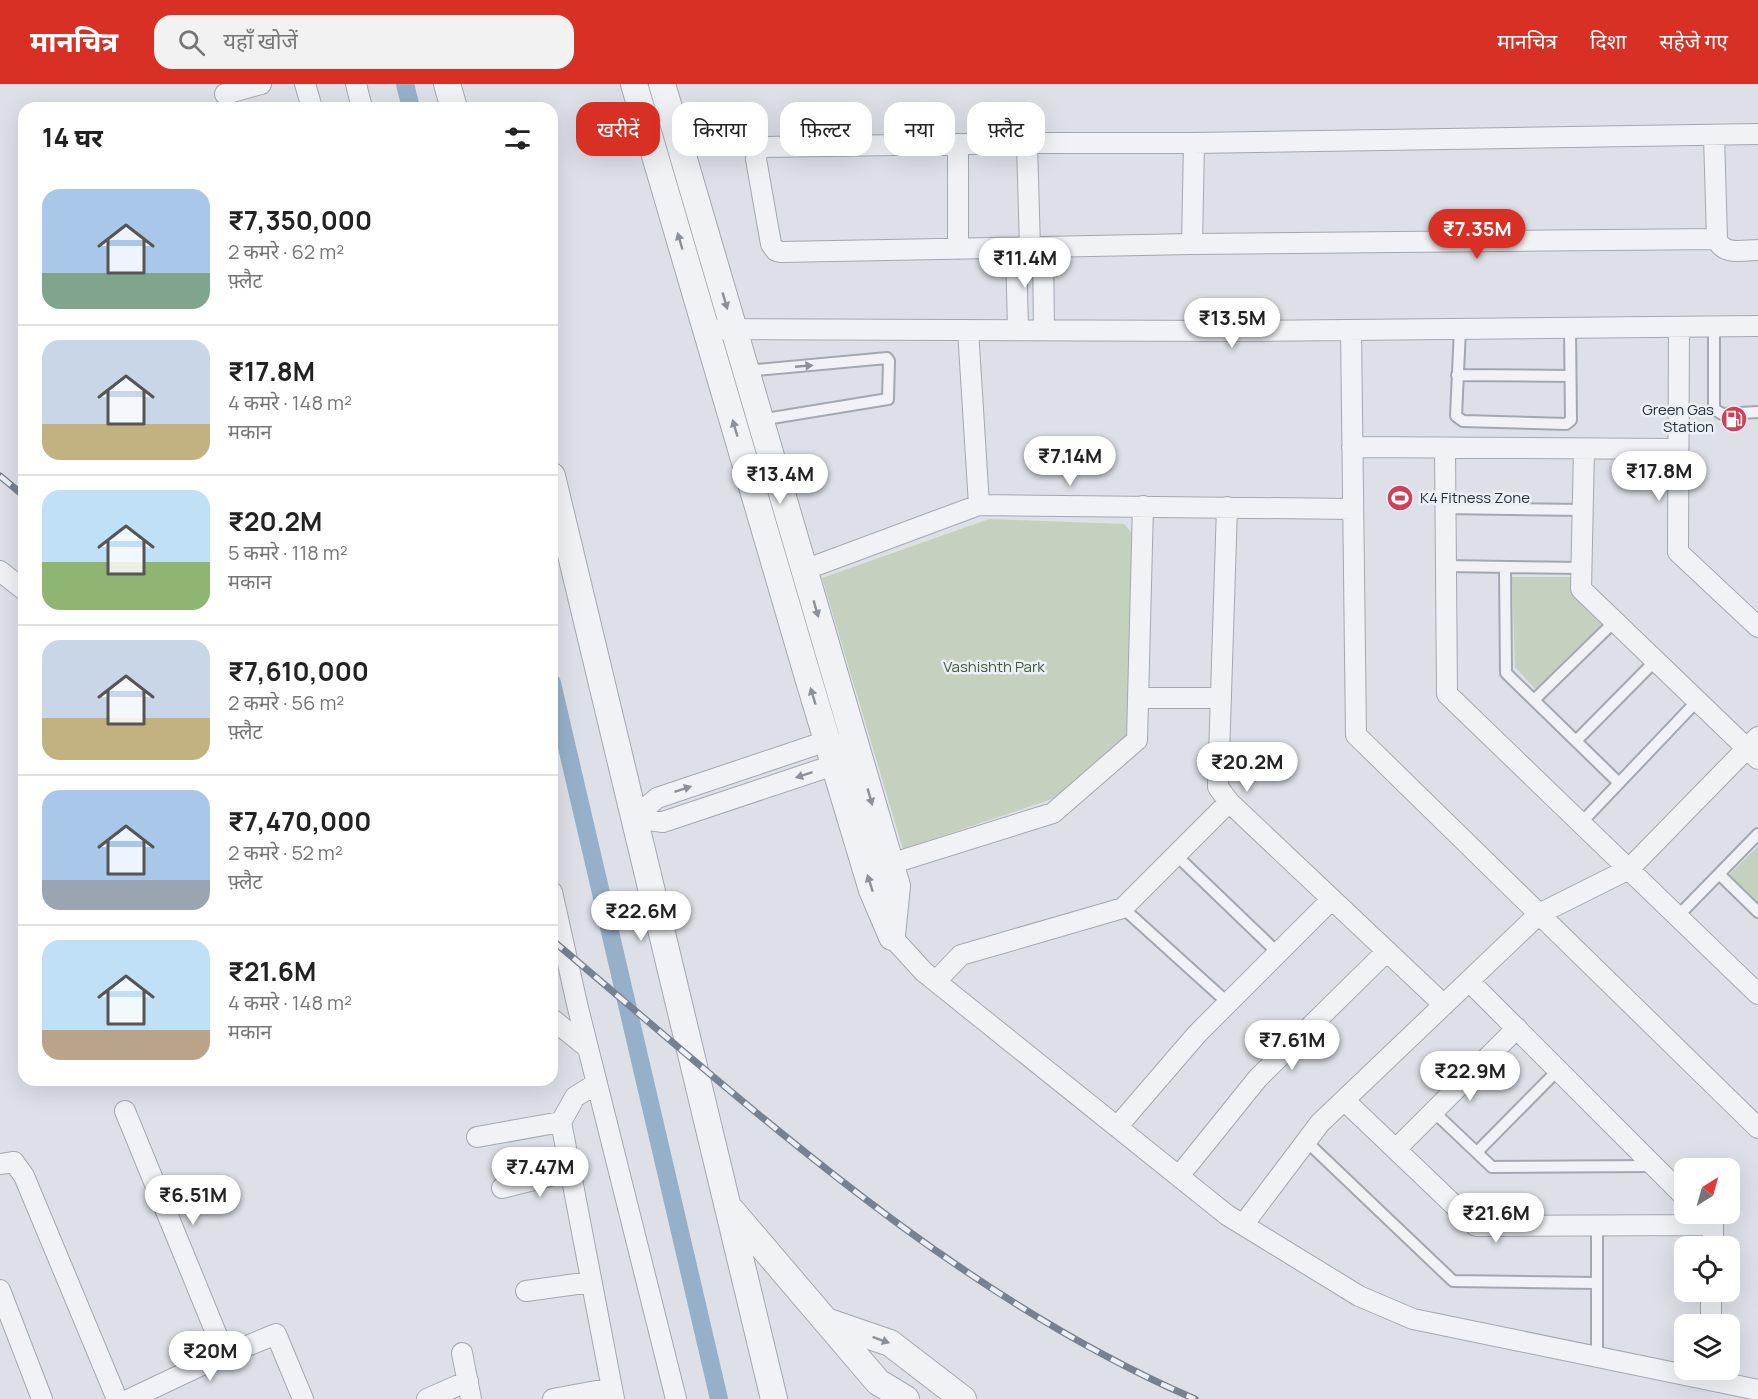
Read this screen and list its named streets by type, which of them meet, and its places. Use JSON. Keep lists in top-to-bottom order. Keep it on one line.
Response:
{"parks":["Vashishth Park"],"places":{"fuel station":["Green Gas Station"],"sports":["K4 Fitness Zone"]},"north":"top right","page":{"header":"मानचित्र","search":"यहाँ खोजें","nav":["मानचित्र","दिशा","सहेजे गए"],"chip":["खरीदें","किराया","फ़िल्टर","नया","फ़्लैट"],"heading":"14 घर","list":[{"name":"₹7,350,000","note":"2 कमरे · 62 m² · फ़्लैट"},{"name":"₹17.8M","note":"4 कमरे · 148 m² · मकान"},{"name":"₹20.2M","note":"5 कमरे · 118 m² · मकान"},{"name":"₹7,610,000","note":"2 कमरे · 56 m² · फ़्लैट"},{"name":"₹7,470,000","note":"2 कमरे · 52 m² · फ़्लैट"},{"name":"₹21.6M","note":"4 कमरे · 148 m² · मकान"}],"price":["₹7.35M","₹11.4M","₹13.5M","₹7.14M","₹17.8M","₹13.4M","₹20.2M","₹22.6M","₹7.61M","₹22.9M","₹7.47M","₹6.51M","₹21.6M","₹20M"]}}
